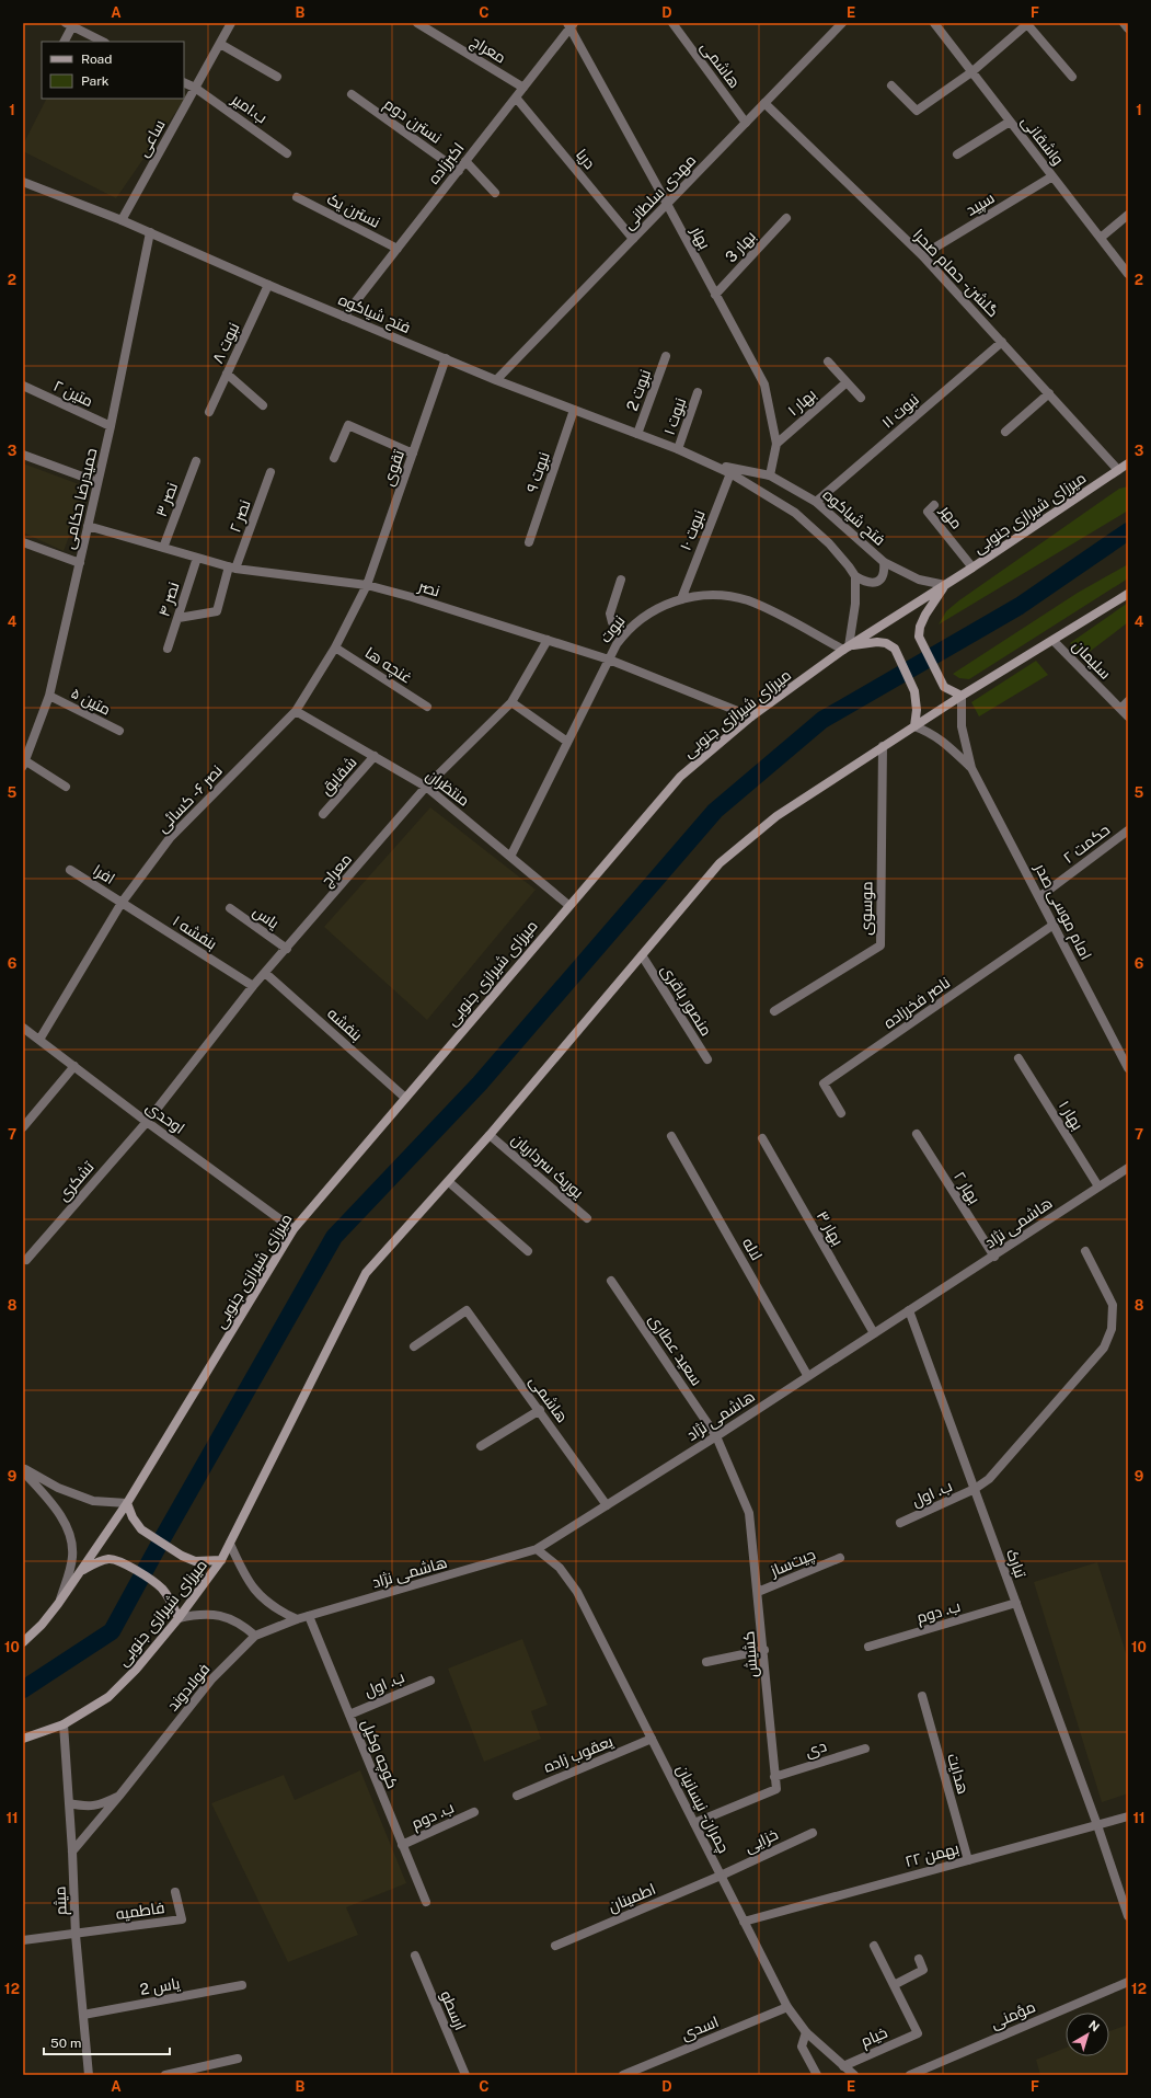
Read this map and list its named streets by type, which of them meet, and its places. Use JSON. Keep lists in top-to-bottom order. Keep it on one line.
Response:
{"streets":{"main road":["میرزای شیرازی جنوبی"],"street":["معراج","هاشمی","ب.امیر","نسترن دوم","ساعی","واشقانی","دریا","اکبرزاده","مهدی سلطانی","سپید","نسترن یک","بهار","بهار 3","گلشن - حمام صحرا","فتح شیاکوه","نبوت ۸","نبوت 2","متین ۲","بهار ۱","نبوت ۱۱","نبوت ۱","تقوی","نبوت ۹","حمیدرضا حکامی","نصر ۳","نصر ۲","مهر","نبوت ۱۰","نصر","نصر ۴","نبوت","سلیمان","غنچه ها","متین ۵","شقایق","منتظران","نصر ۶ - کسائی","حکمت ۲","افرا","موسوی","امام موسی صدر","یاس","بنفشه ۱","منصور باقری","ناصر فخرزاده","بنفشه","اوحدی","یوریک سرداریان","تشکری","بهار ۲","هاشمی نژاد","بهار ۳","لاله","سعید عطاری","ب. اول","چیت‌ساز","تبارک","ب. دوم","کشیش","فولادوند","دی","کوچه وکیل","یعقوب زاده","هدایت","چمران - نیسانیان","خزایی","۲۲ بهمن","اطمینان","میثم","فاطمیه","یاس 2","ارسطو","مؤمنی","اسدی","خیام"]},"crossings":[["معراج","اکبرزاده"],["معراج","نصر"],["معراج","منتظران"],["معراج","یاس"],["معراج","بنفشه ۱"],["معراج","بنفشه"],["معراج","اوحدی"],["معراج","تشکری"],["هاشمی","مهدی سلطانی"],["هاشمی","هاشمی نژاد"],["ب.امیر","ساعی"],["نسترن دوم","اکبرزاده"],["ساعی","فتح شیاکوه"],["واشقانی","سپید"],["دریا","اکبرزاده"],["دریا","مهدی سلطانی"],["اکبرزاده","نسترن یک"],["اکبرزاده","بهار"],["اکبرزاده","فتح شیاکوه"],["مهدی سلطانی","بهار"],["مهدی سلطانی","گلشن - حمام صحرا"],["مهدی سلطانی","فتح شیاکوه"],["سپید","گلشن - حمام صحرا"],["بهار","بهار 3"],["بهار","فتح شیاکوه"],["بهار","بهار ۱"],["گلشن - حمام صحرا","نبوت ۱۱"],["گلشن - حمام صحرا","میرزای شیرازی جنوبی"],["فتح شیاکوه","نبوت ۸"],["فتح شیاکوه","نبوت 2"],["فتح شیاکوه","نبوت ۱۱"],["فتح شیاکوه","نبوت ۱"],["فتح شیاکوه","تقوی"],["فتح شیاکوه","نبوت ۹"],["فتح شیاکوه","حمیدرضا حکامی"],["فتح شیاکوه","میرزای شیرازی جنوبی"],["فتح شیاکوه","نبوت ۱۰"],["متین ۲","حمیدرضا حکامی"],["بهار ۱","هاشمی نژاد"],["تقوی","نصر"],["تقوی","نصر ۶ - کسائی"],["حمیدرضا حکامی","نصر"],["حمیدرضا حکامی","متین ۵"],["نصر ۳","نصر"],["میرزای شیرازی جنوبی","مهر"],["میرزای شیرازی جنوبی","نصر"],["میرزای شیرازی جنوبی","نبوت"],["میرزای شیرازی جنوبی","سلیمان"],["میرزای شیرازی جنوبی","منتظران"],["میرزای شیرازی جنوبی","موسوی"],["میرزای شیرازی جنوبی","امام موسی صدر"],["میرزای شیرازی جنوبی","منصور باقری"],["میرزای شیرازی جنوبی","بنفشه"],["میرزای شیرازی جنوبی","اوحدی"],["میرزای شیرازی جنوبی","یوریک سرداریان"],["میرزای شیرازی جنوبی","میثم"],["نصر ۲","نصر"],["نصر ۲","نصر ۴"],["نبوت ۱۰","نبوت"],["نصر","نصر ۴"],["نصر","نبوت"],["نصر","نصر ۶ - کسائی"],["نبوت","منتظران"],["غنچه ها","نصر ۶ - کسائی"],["شقایق","منتظران"],["منتظران","نصر ۶ - کسائی"],["نصر ۶ - کسائی","افرا"],["نصر ۶ - کسائی","بنفشه ۱"],["نصر ۶ - کسائی","اوحدی"],["حکمت ۲","امام موسی صدر"],["افرا","بنفشه ۱"],["امام موسی صدر","ناصر فخرزاده"],["اوحدی","تشکری"],["بهار ۲","هاشمی نژاد"],["هاشمی نژاد","بهار ۳"],["هاشمی نژاد","لاله"],["هاشمی نژاد","سعید عطاری"],["هاشمی نژاد","تبارک"],["هاشمی نژاد","کشیش"],["هاشمی نژاد","فولادوند"],["هاشمی نژاد","کوچه وکیل"],["هاشمی نژاد","چمران - نیسانیان"],["سعید عطاری","کشیش"],["ب. اول","تبارک"],["ب. اول","کوچه وکیل"],["چیت‌ساز","کشیش"],["تبارک","ب. دوم"],["تبارک","۲۲ بهمن"],["ب. دوم","کوچه وکیل"],["کشیش","دی"],["کشیش","چمران - نیسانیان"],["فولادوند","میثم"],["یعقوب زاده","چمران - نیسانیان"],["هدایت","۲۲ بهمن"],["چمران - نیسانیان","خزایی"],["چمران - نیسانیان","۲۲ بهمن"],["چمران - نیسانیان","اطمینان"],["چمران - نیسانیان","اسدی"],["چمران - نیسانیان","خیام"],["خزایی","اطمینان"],["میثم","فاطمیه"],["میثم","یاس 2"]],"legend":["Road","Park"],"scale_bar":"50 m","north":"top right","grid":{"columns":["A","B","C","D","E","F"],"rows":["1","2","3","4","5","6","7","8","9","10","11","12"]}}
